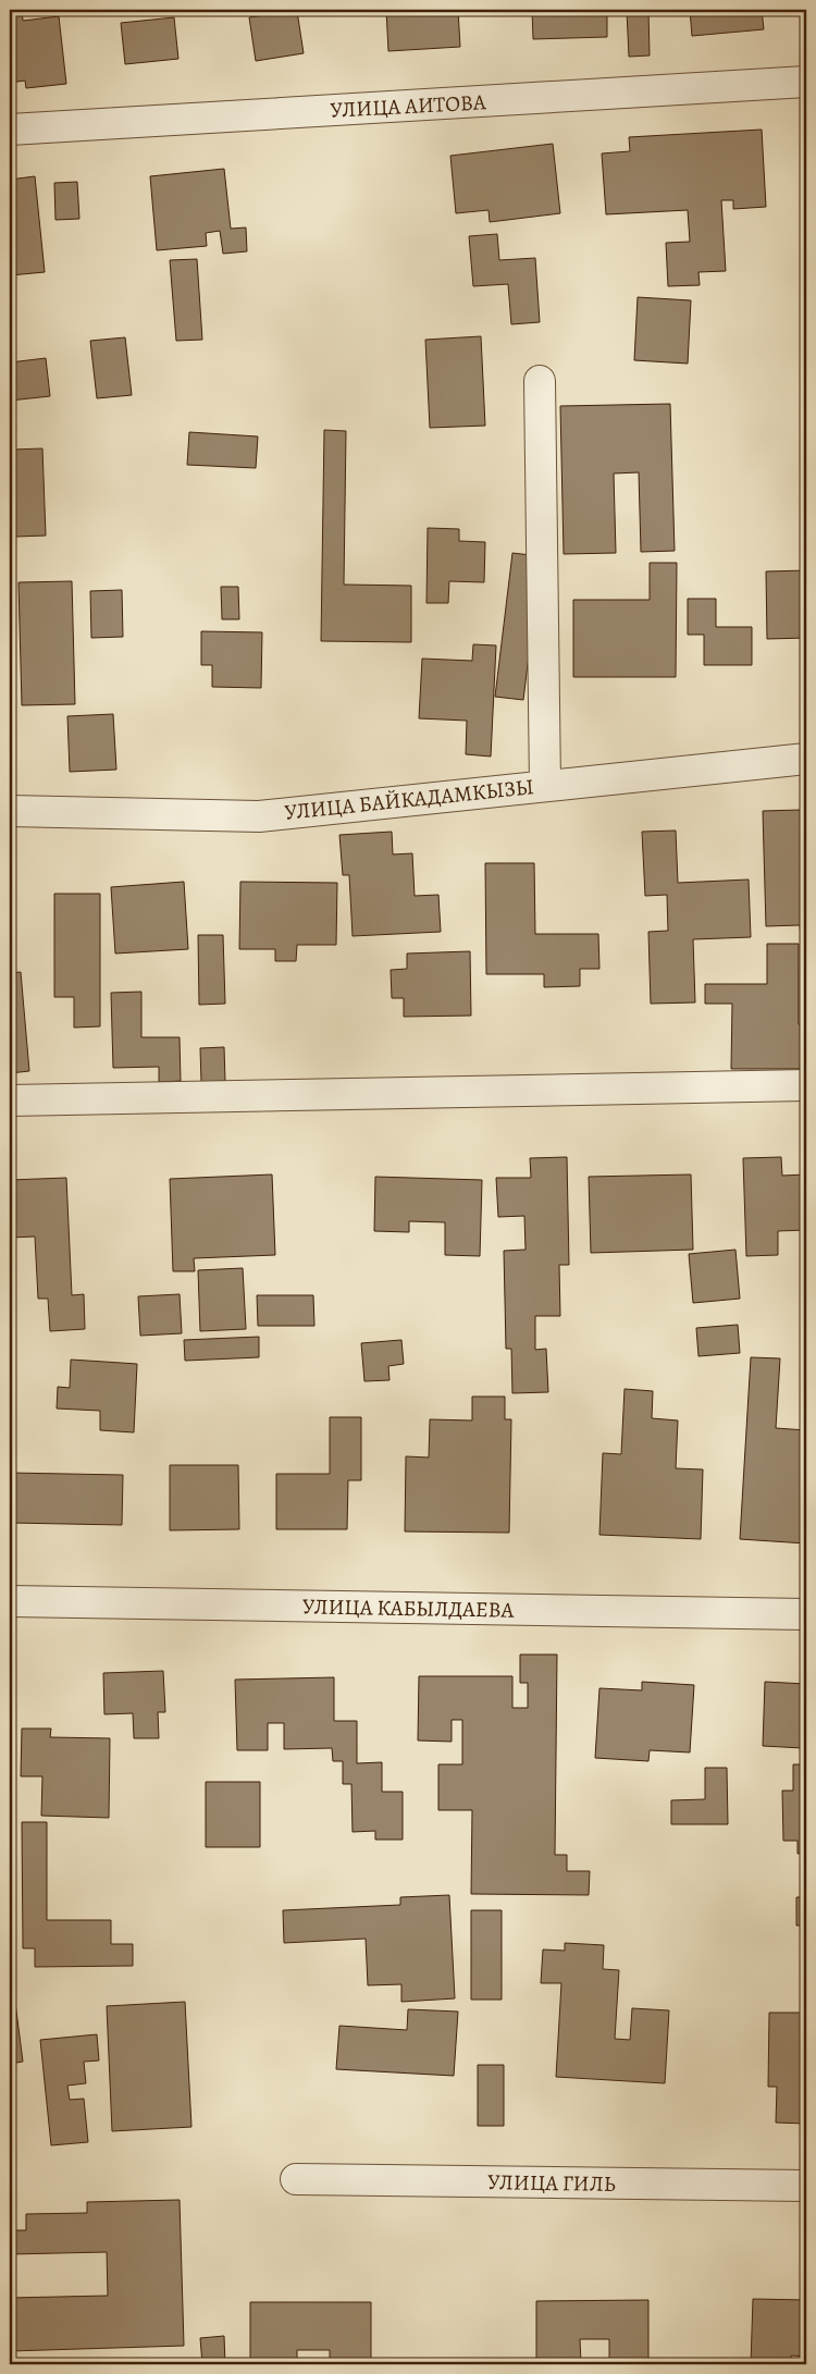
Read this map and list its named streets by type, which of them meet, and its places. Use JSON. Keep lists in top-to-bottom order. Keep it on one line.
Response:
{"streets":{"street":["УЛИЦА АИТОВА","УЛИЦА БАЙКАДАМКЫЗЫ","УЛИЦА КАБЫЛДАЕВА","УЛИЦА ГИЛЬ"]}}
